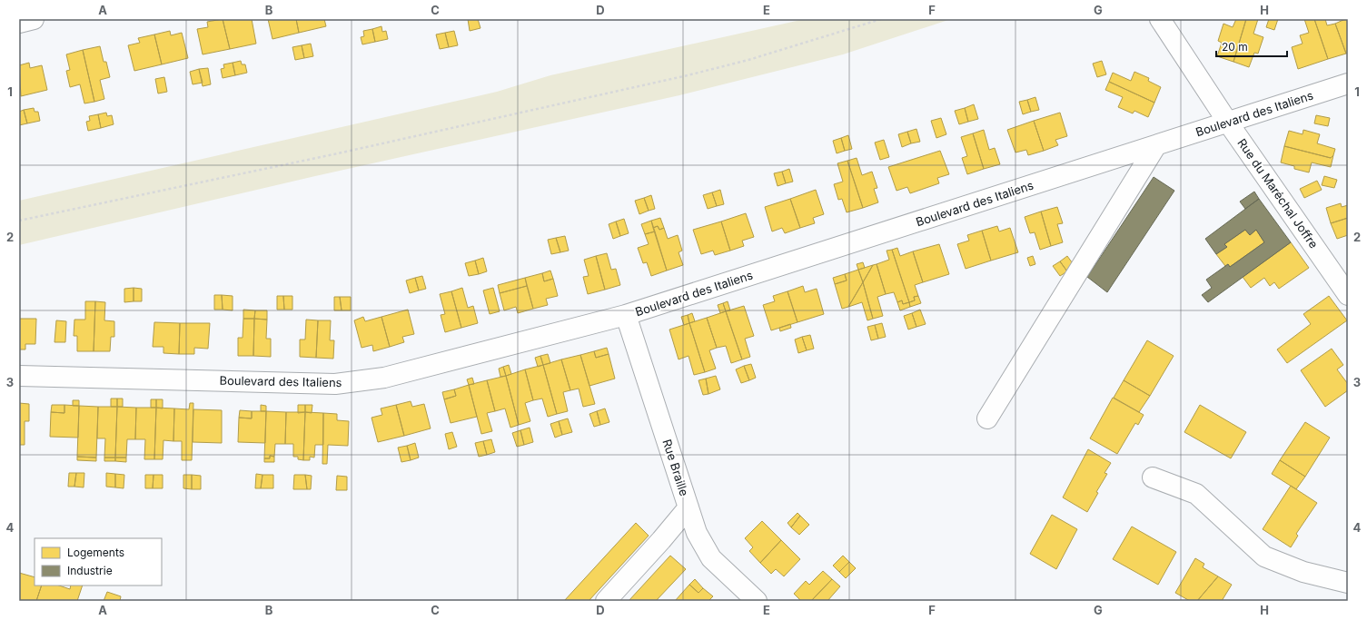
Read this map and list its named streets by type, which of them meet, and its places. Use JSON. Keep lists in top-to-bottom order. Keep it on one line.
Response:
{"streets":{"street":["Boulevard des Italiens","Rue du Maréchal Joffre","Rue Braille"]},"crossings":[["Boulevard des Italiens","Rue du Maréchal Joffre"],["Boulevard des Italiens","Rue Braille"]],"legend":["Logements","Industrie"],"scale_bar":"20 m","grid":{"columns":["A","B","C","D","E","F","G","H"],"rows":["1","2","3","4"]}}
